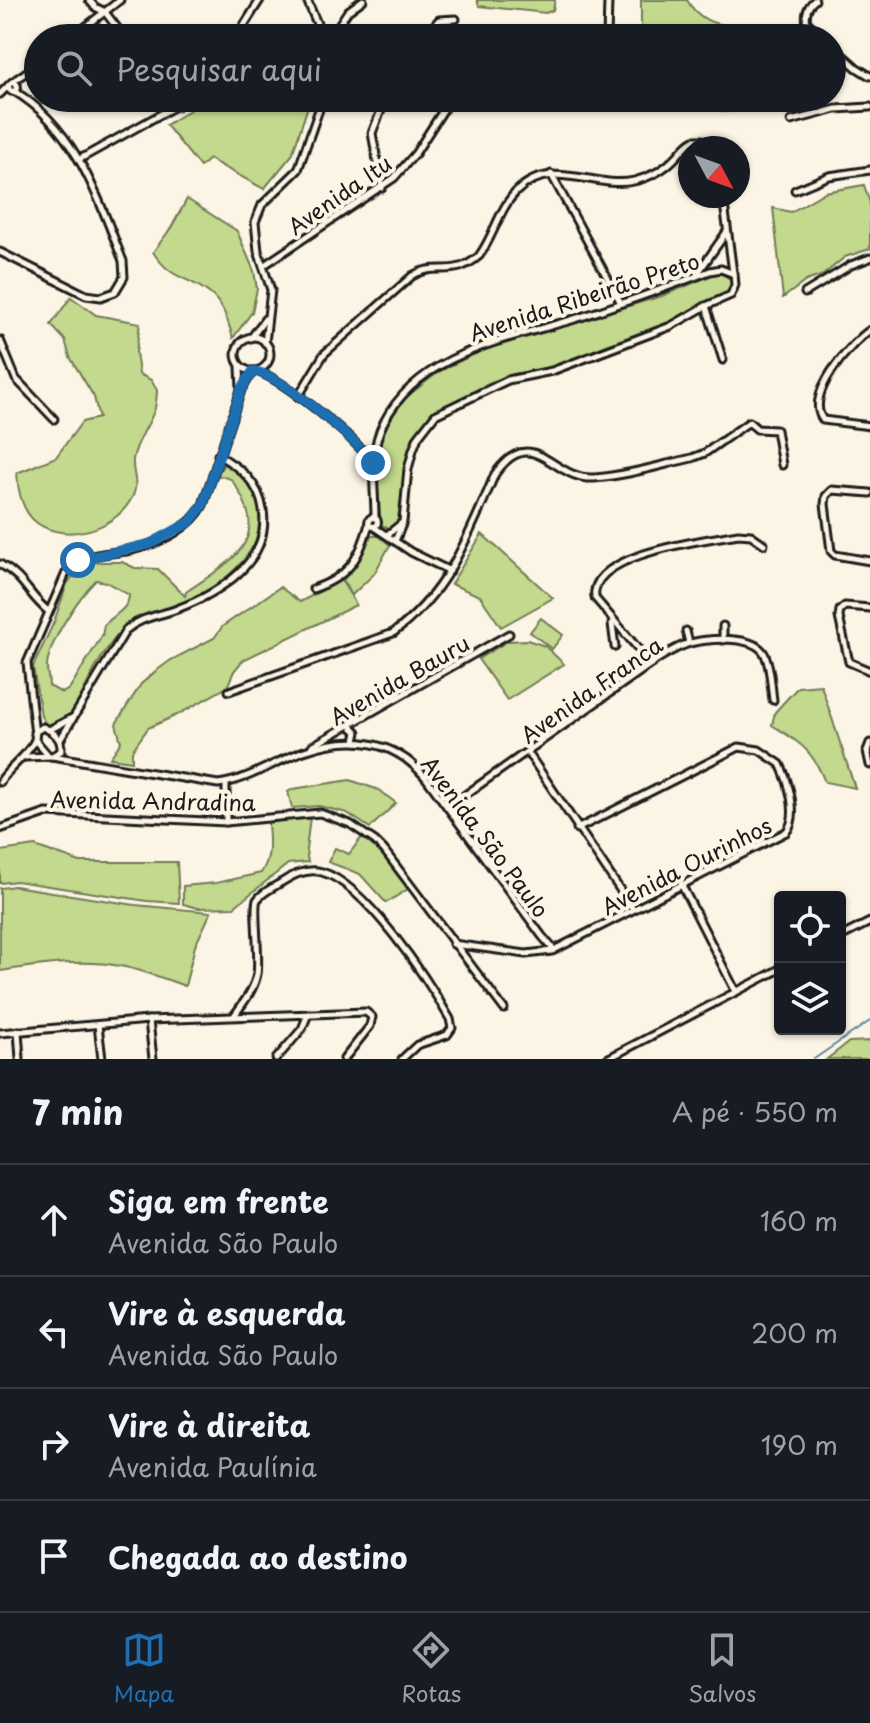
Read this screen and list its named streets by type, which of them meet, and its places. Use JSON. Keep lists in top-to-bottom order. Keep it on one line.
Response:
{"streets":{"street":["Avenida Itu","Avenida Ribeirão Preto","Avenida Bauru","Avenida Franca","Avenida Andradina","Avenida São Paulo","Avenida Ourinhos"]},"crossings":[["Avenida Bauru","Avenida São Paulo"],["Avenida Franca","Avenida São Paulo"],["Avenida Andradina","Avenida Ourinhos"],["Avenida São Paulo","Avenida Ourinhos"]],"north":"bottom right","page":{"search":"Pesquisar aqui","heading":["7 min","A pé · 550 m"],"list":[["Siga em frente","Avenida São Paulo","160 m"],["Vire à esquerda","Avenida São Paulo","200 m"],["Vire à direita","Avenida Paulínia","190 m"],"Chegada ao destino"],"nav":["Mapa","Rotas","Salvos"]}}
